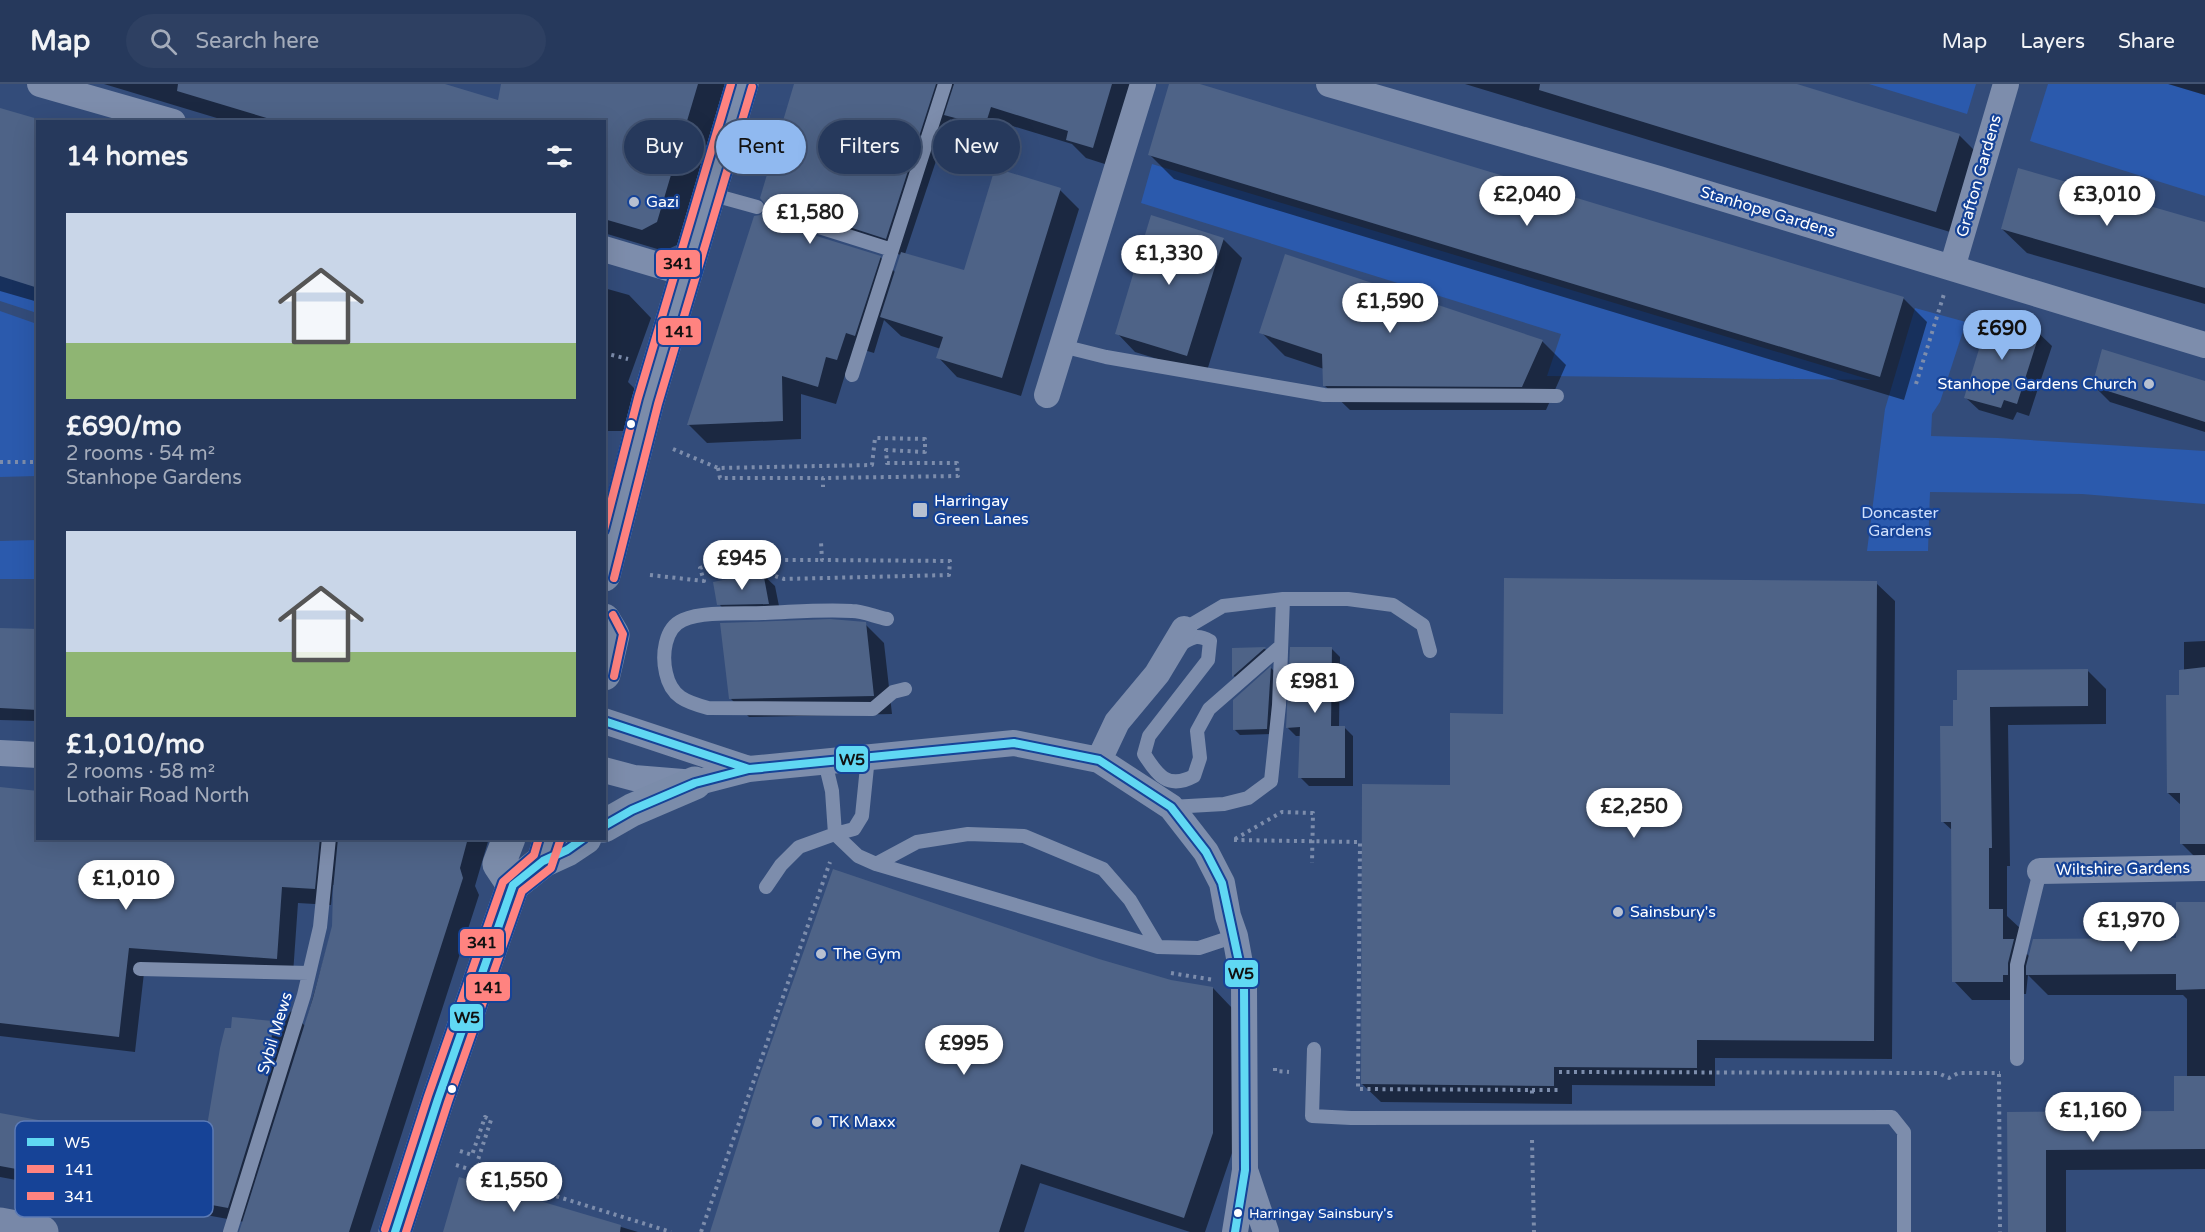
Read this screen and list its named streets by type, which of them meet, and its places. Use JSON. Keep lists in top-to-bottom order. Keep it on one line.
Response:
{"streets":{"street":["Grafton Gardens","Stanhope Gardens","Wiltshire Gardens"],"lane":["Sybil Mews"]},"crossings":[["Grafton Gardens","Stanhope Gardens"]],"parks":["Doncaster Gardens"],"places":{"other":["Gazi","Stanhope Gardens Church","Sainsbury's","The Gym","TK Maxx","Harringay Sainsbury's"],"transit":["Harringay Green Lanes"]},"lines":["transit line 341","transit line 141","transit line W5"],"legend":["W5","141","341"],"page":{"header":"Map","search":"Search here","nav":["Map","Layers","Share"],"chip":["Buy","Rent","Filters","New"],"heading":"14 homes","price":["£2,040","£3,010","£1,580","£1,330","£1,590","£690","£945","£981","£2,250","£1,010","£1,970","£995","£1,160","£1,550"],"list":[{"name":"£690/mo","note":"2 rooms · 54 m² · Stanhope Gardens"},{"name":"£1,010/mo","note":"2 rooms · 58 m² · Lothair Road North"}]}}
